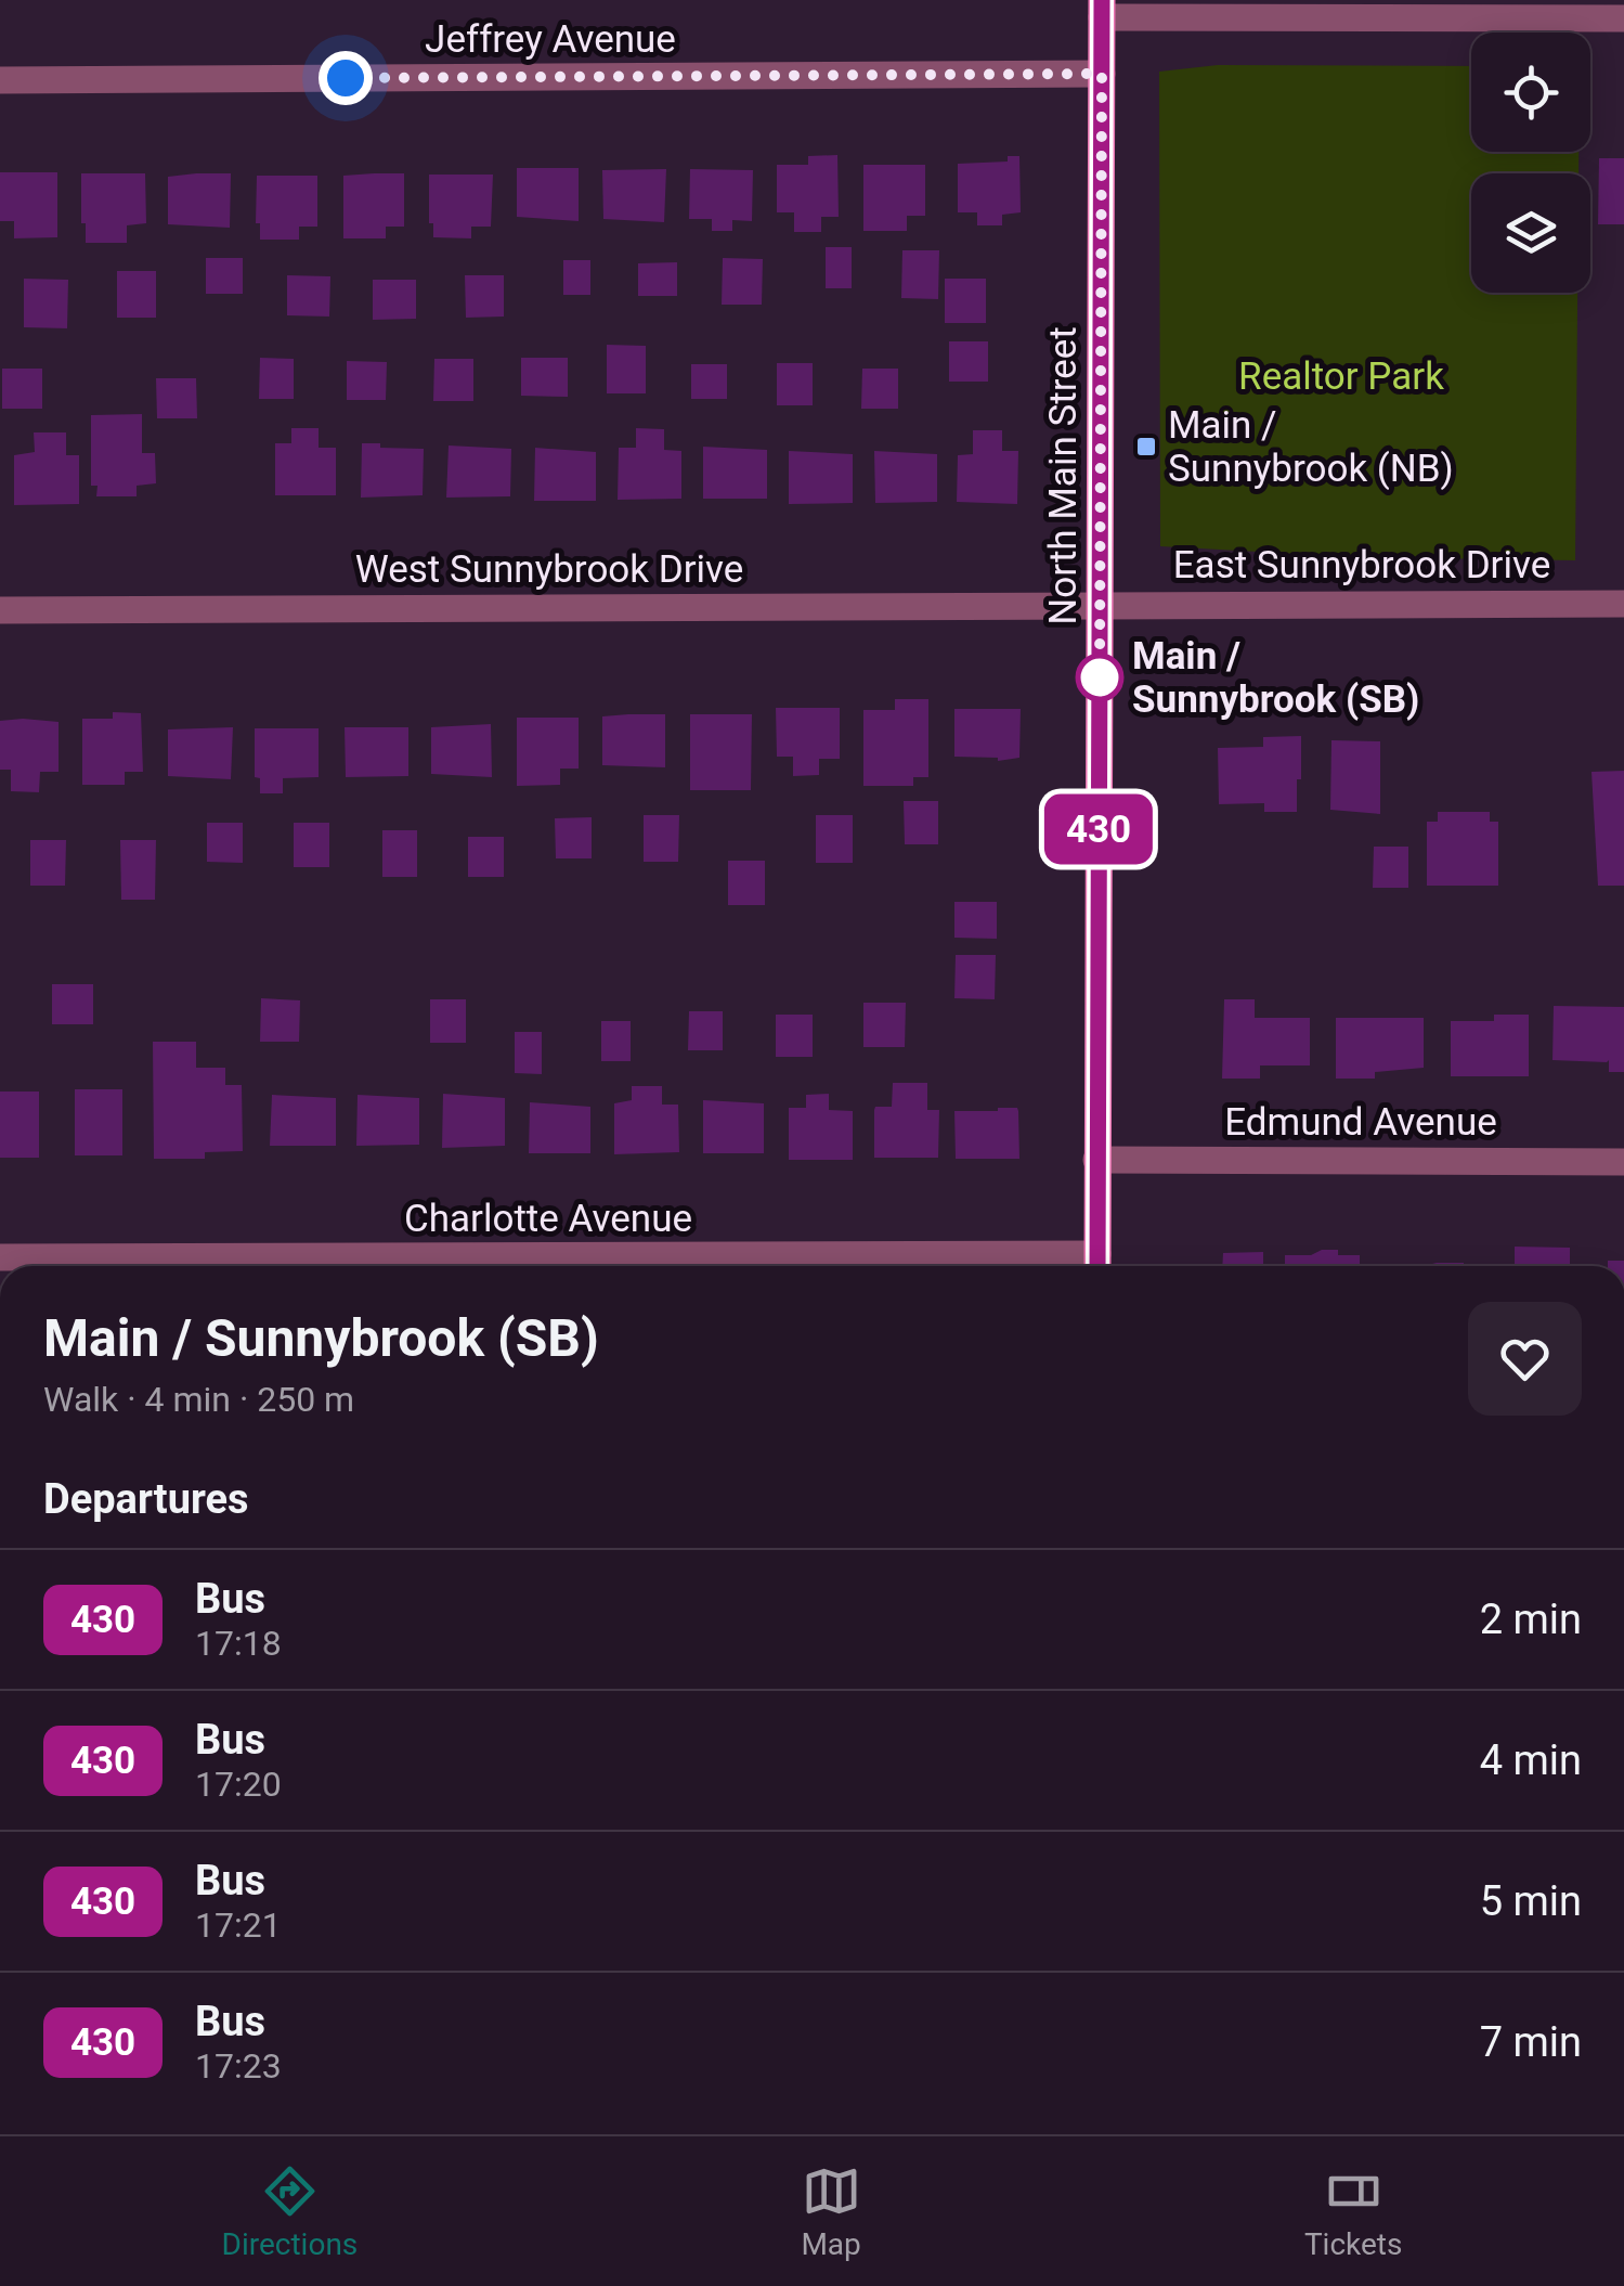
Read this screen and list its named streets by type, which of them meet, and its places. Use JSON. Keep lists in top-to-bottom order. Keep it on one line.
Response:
{"streets":{"main road":["North Main Street"],"street":["Jeffrey Avenue","East Sunnybrook Drive","West Sunnybrook Drive","Edmund Avenue","Charlotte Avenue"]},"crossings":[["Jeffrey Avenue","North Main Street"],["North Main Street","East Sunnybrook Drive"],["North Main Street","West Sunnybrook Drive"],["North Main Street","Edmund Avenue"],["North Main Street","Charlotte Avenue"],["East Sunnybrook Drive","West Sunnybrook Drive"]],"parks":["Realtor Park"],"places":{"transit":["Main / Sunnybrook (NB)"],"other":["Main / Sunnybrook (SB)"]},"lines":["bus line 430"],"page":{"on_map":"430","heading":[["Main / Sunnybrook (SB)","Walk · 4 min · 250 m"],"Departures"],"list":[{"mark":"430","name":"Bus","note":"17:18","value":"2 min"},{"mark":"430","name":"Bus","note":"17:20","value":"4 min"},{"mark":"430","name":"Bus","note":"17:21","value":"5 min"},{"mark":"430","name":"Bus","note":"17:23","value":"7 min"}],"tabs":["Directions","Map","Tickets"]}}
